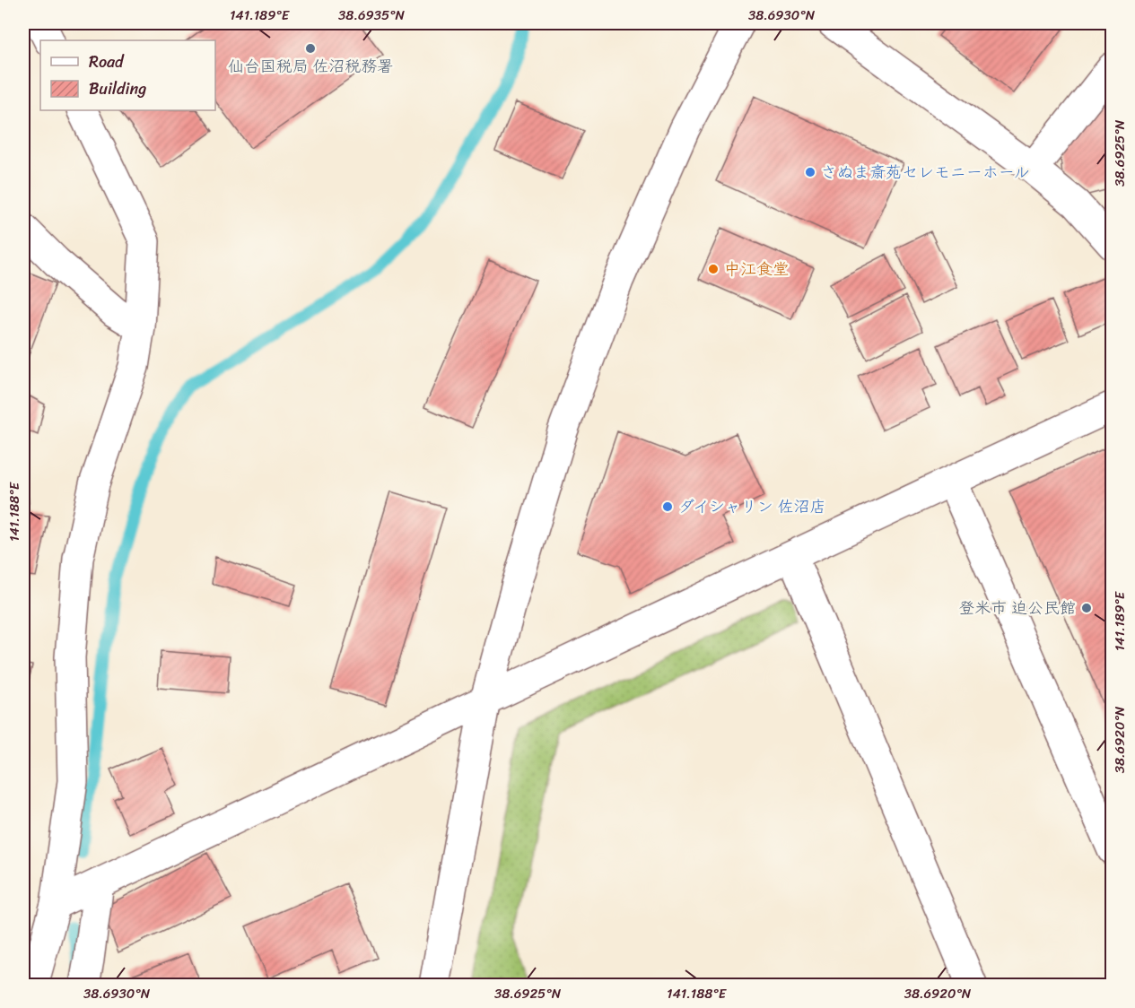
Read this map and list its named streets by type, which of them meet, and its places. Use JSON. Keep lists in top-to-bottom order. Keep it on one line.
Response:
{"places":["仙台国税局 佐沼税務署","さぬま斎苑セレモニーホール","中江食堂","ダイシャリン 佐沼店","登米市 迫公民館"],"legend":["Road","Building"],"coordinates":["141.189°E","38.6935°N","38.6930°N","38.6925°N","141.188°E","38.6920°N"]}
